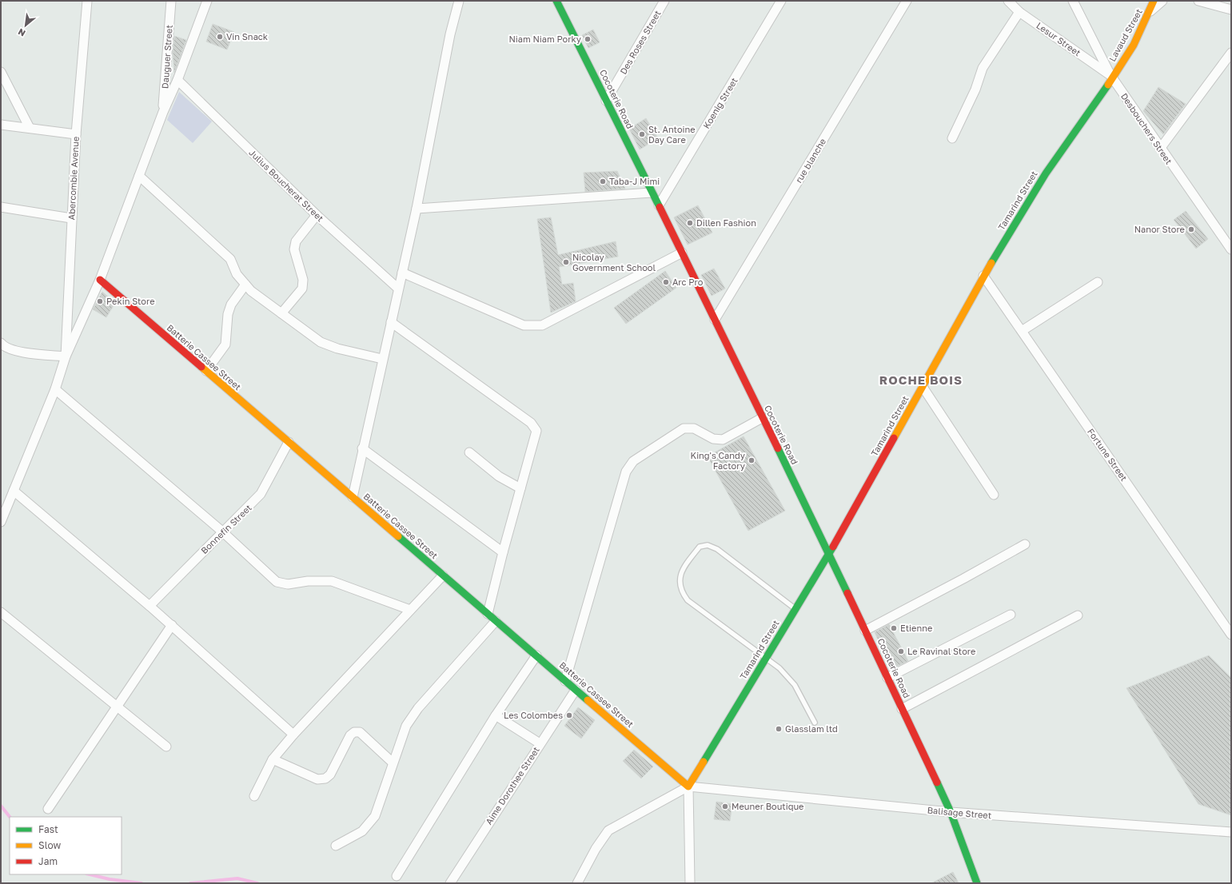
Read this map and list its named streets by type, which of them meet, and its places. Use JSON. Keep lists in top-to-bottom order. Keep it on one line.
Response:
{"streets":{"street":["Lavaud Street","Lesur Street","Des Roses Street","Dauguer Street","Cocoterie Road","Koenig Street","Desbouchers Street","rue blanche","Abercombie Avenue","Julius Boucherat Street","Tamarind Street","Batterie Cassee Street","Fortune Street","Bonnefin Street","Aime Dorothee Street","Balisage Street"]},"crossings":[["Lavaud Street","Lesur Street"],["Lavaud Street","Desbouchers Street"],["Lavaud Street","Tamarind Street"],["Lesur Street","Desbouchers Street"],["Lesur Street","Tamarind Street"],["Des Roses Street","Cocoterie Road"],["Cocoterie Road","Koenig Street"],["Cocoterie Road","rue blanche"],["Cocoterie Road","Tamarind Street"],["Cocoterie Road","Balisage Street"],["Desbouchers Street","Tamarind Street"],["Tamarind Street","Batterie Cassee Street"],["Tamarind Street","Fortune Street"],["Tamarind Street","Balisage Street"],["Batterie Cassee Street","Bonnefin Street"],["Batterie Cassee Street","Aime Dorothee Street"],["Batterie Cassee Street","Balisage Street"]],"districts":["ROCHE BOIS"],"places":["Vin Snack","Niam Niam Porky","St. Antoine Day Care","Taba-J Mimi","Dillen Fashion","Nanor Store","Nicolay Government School","Arc Pro","Pekin Store","King's Candy Factory","Etienne","Le Ravinal Store","Les Colombes","Glasslam ltd","Meuner Boutique"],"legend":["Fast","Slow","Jam"],"north":"bottom left"}
